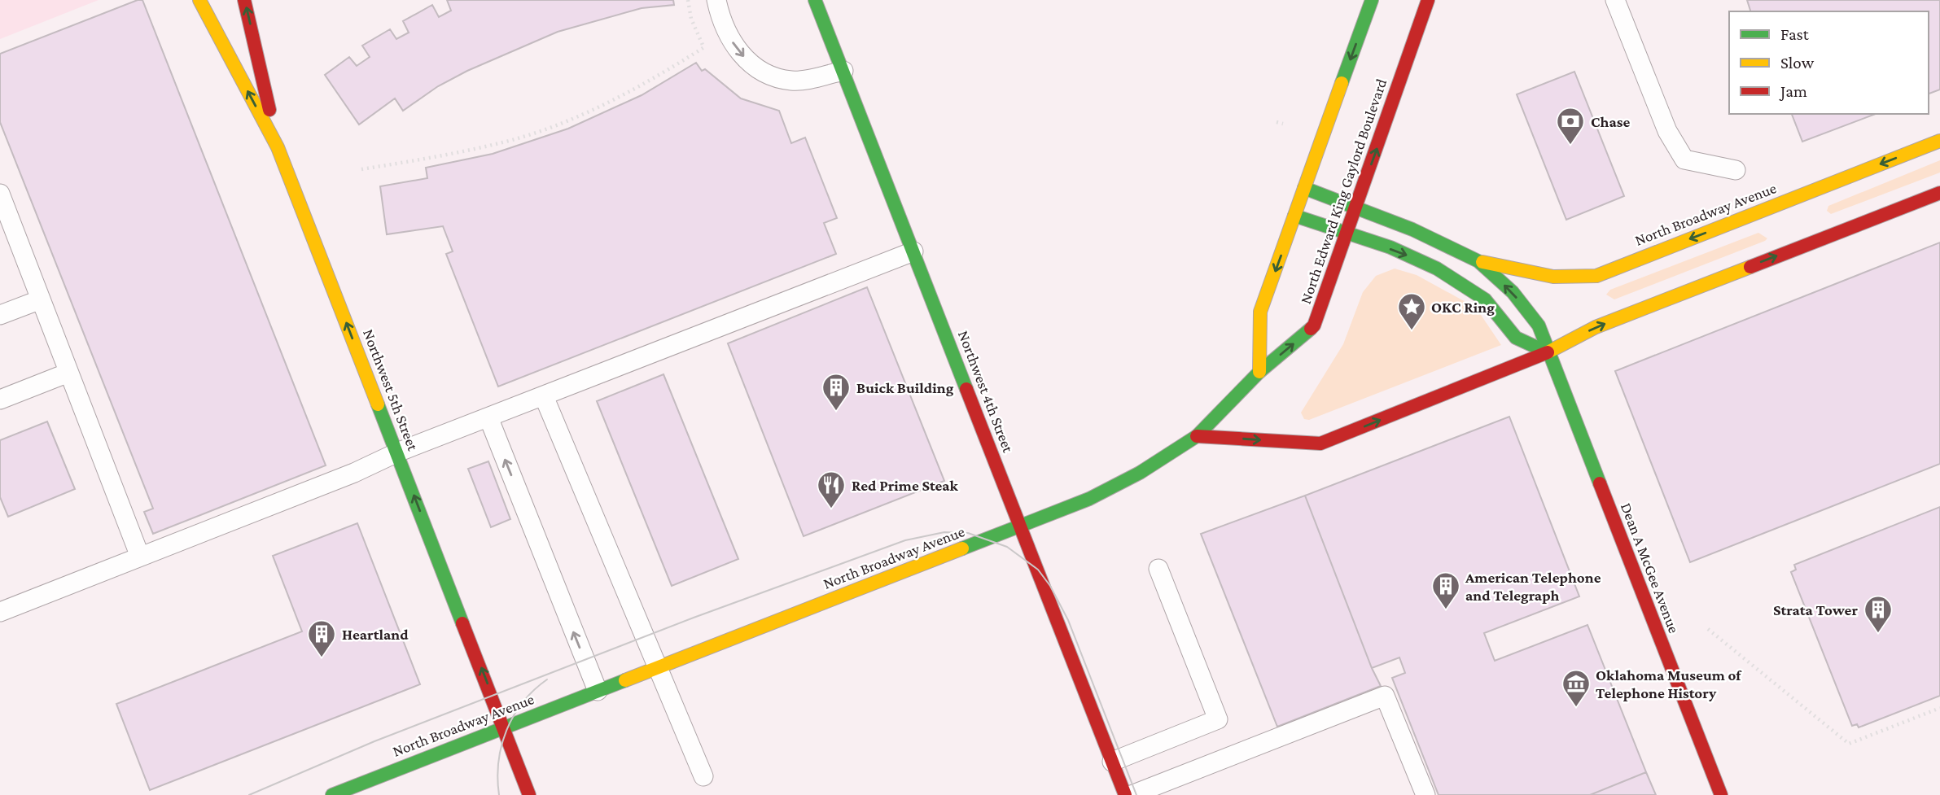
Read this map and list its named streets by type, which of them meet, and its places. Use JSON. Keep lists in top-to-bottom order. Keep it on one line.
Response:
{"streets":{"main road":["North Edward King Gaylord Boulevard","North Broadway Avenue","Northwest 5th Street","Northwest 4th Street","Dean A McGee Avenue"]},"crossings":[["North Edward King Gaylord Boulevard","North Broadway Avenue"],["North Edward King Gaylord Boulevard","Dean A McGee Avenue"],["North Broadway Avenue","Northwest 5th Street"],["North Broadway Avenue","Northwest 4th Street"],["North Broadway Avenue","Dean A McGee Avenue"]],"one_way":["Northwest 5th Street"],"places":{"bank":["Chase"],"place":["OKC Ring"],"building":["Buick Building","American Telephone and Telegraph","Strata Tower","Heartland"],"restaurant":["Red Prime Steak"],"museum":["Oklahoma Museum of Telephone History"]},"legend":["Fast","Slow","Jam"]}
